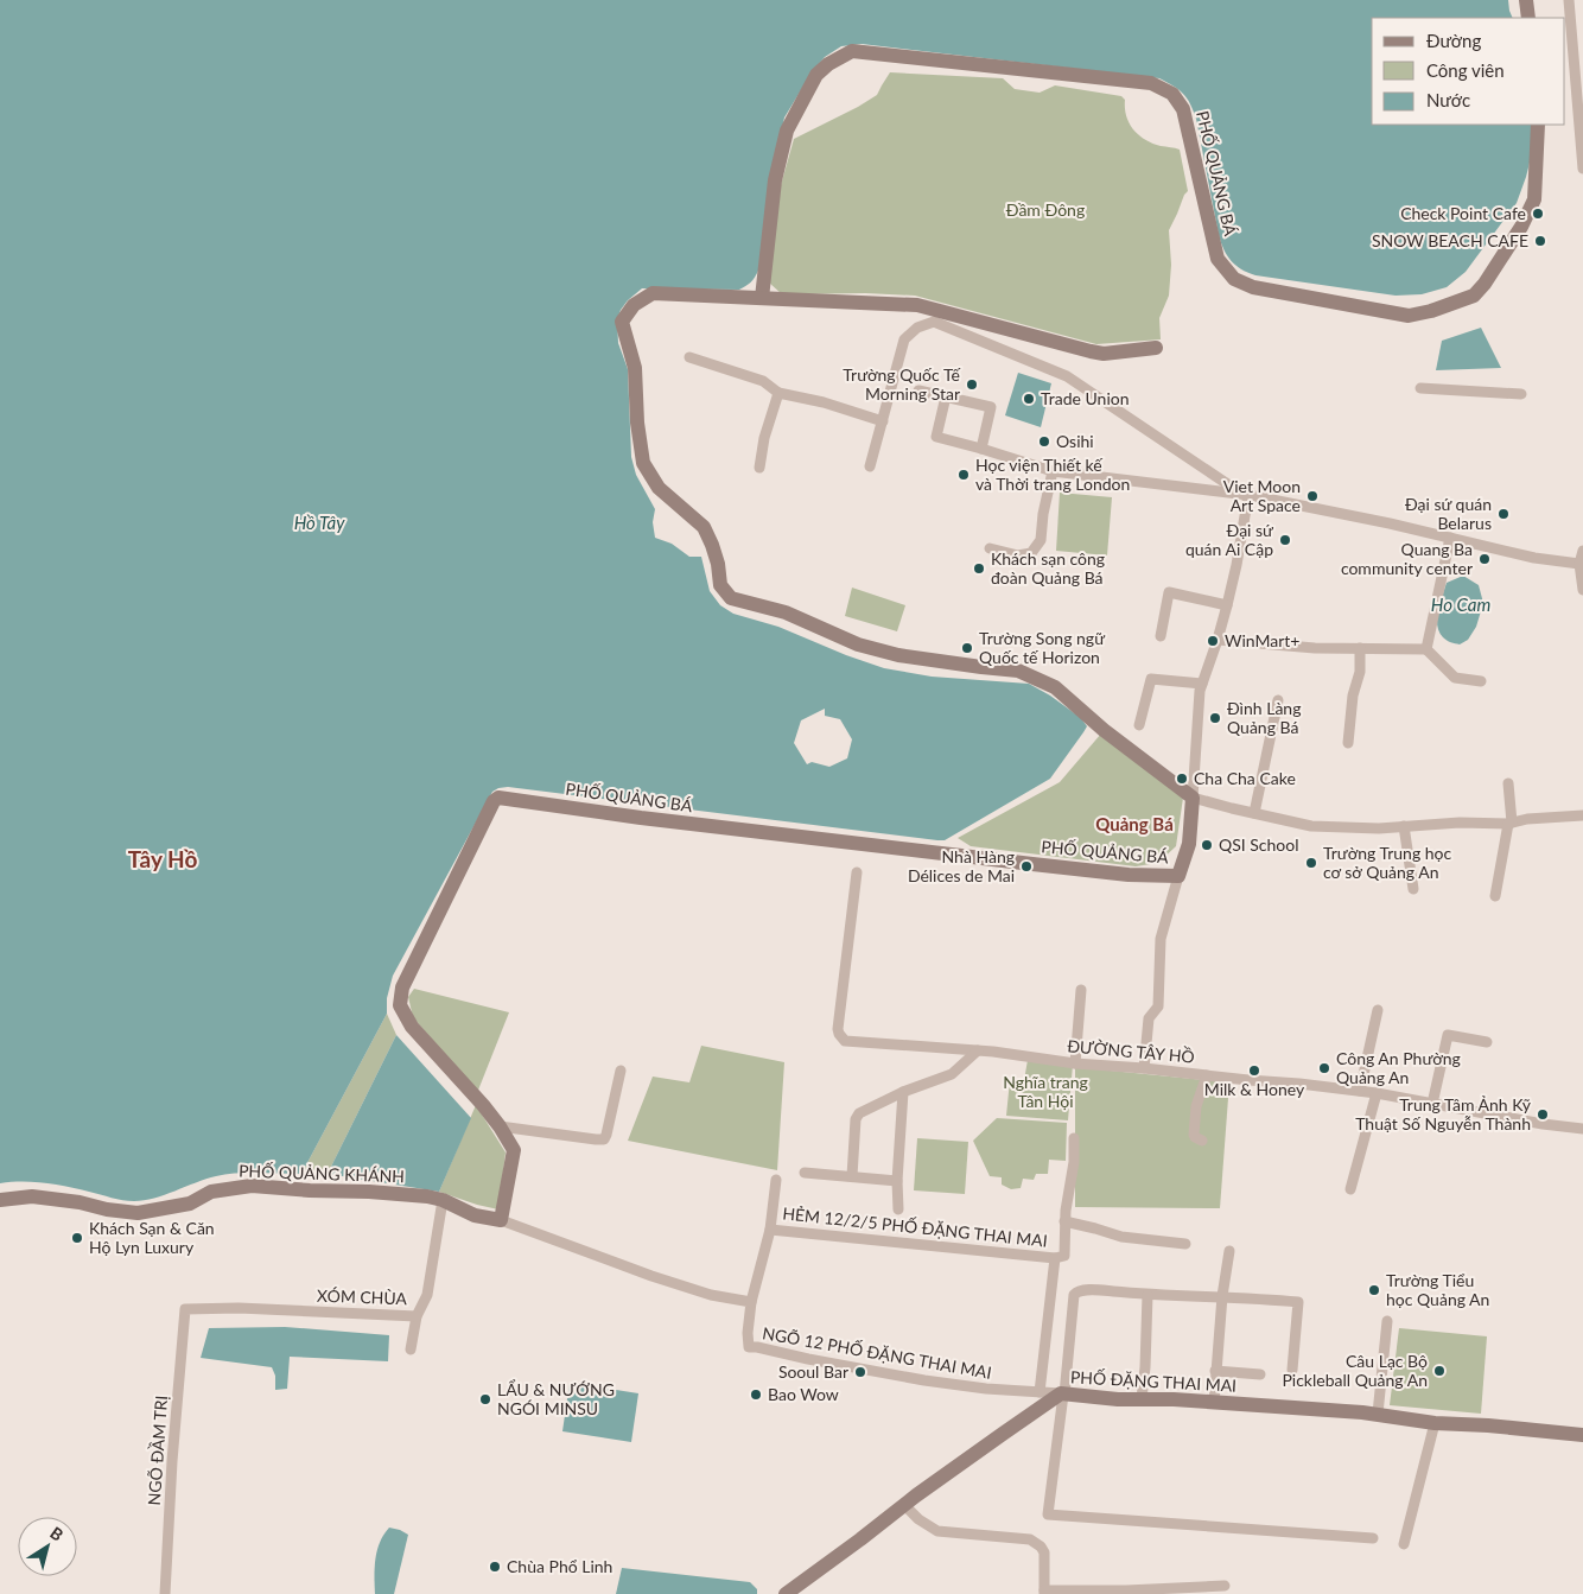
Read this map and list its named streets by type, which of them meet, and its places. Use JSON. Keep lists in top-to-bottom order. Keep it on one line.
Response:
{"streets":{"street":["PHỐ QUẢNG BÁ","ĐƯỜNG TÂY HỒ","PHỐ QUẢNG KHÁNH","HẺM 12/2/5 PHỐ ĐẶNG THAI MAI","XÓM CHÙA","NGÕ 12 PHỐ ĐẶNG THAI MAI","PHỐ ĐẶNG THAI MAI","NGÕ ĐẦM TRỊ"]},"crossings":[["PHỐ QUẢNG BÁ","PHỐ QUẢNG KHÁNH"],["PHỐ QUẢNG BÁ","NGÕ 12 PHỐ ĐẶNG THAI MAI"],["PHỐ QUẢNG KHÁNH","XÓM CHÙA"],["PHỐ QUẢNG KHÁNH","NGÕ 12 PHỐ ĐẶNG THAI MAI"],["XÓM CHÙA","NGÕ ĐẦM TRỊ"],["NGÕ 12 PHỐ ĐẶNG THAI MAI","PHỐ ĐẶNG THAI MAI"]],"districts":["Quảng Bá","Tây Hồ"],"water":["Hồ Tây","Ho Cam"],"parks":["Đầm Đông","Nghĩa trang Tân Hội"],"places":["Check Point Cafe","SNOW BEACH CAFE","Trường Quốc Tế Morning Star","Trade Union","Osihi","Học viện Thiết kế và Thời trang London","Viet Moon Art Space","Đại sứ quán Belarus","Đại sứ quán Ai Cập","Quang Ba community center","Khách sạn công đoàn Quảng Bá","WinMart+","Trường Song ngữ Quốc tế Horizon","Đình Làng Quảng Bá","Cha Cha Cake","QSI School","Trường Trung học cơ sở Quảng An","Nhà Hàng Délices de Mai","Công An Phường Quảng An","Milk & Honey","Trung Tâm Ảnh Kỹ Thuật Số Nguyễn Thành","Khách Sạn & Căn Hộ Lyn Luxury","Trường Tiểu học Quảng An","Câu Lạc Bộ Pickleball Quảng An","Sooul Bar","Bao Wow","LẨU & NƯỚNG NGÓI MINSU","Chùa Phổ Linh"],"legend":["Đường","Công viên","Nước"],"north":"top right"}
